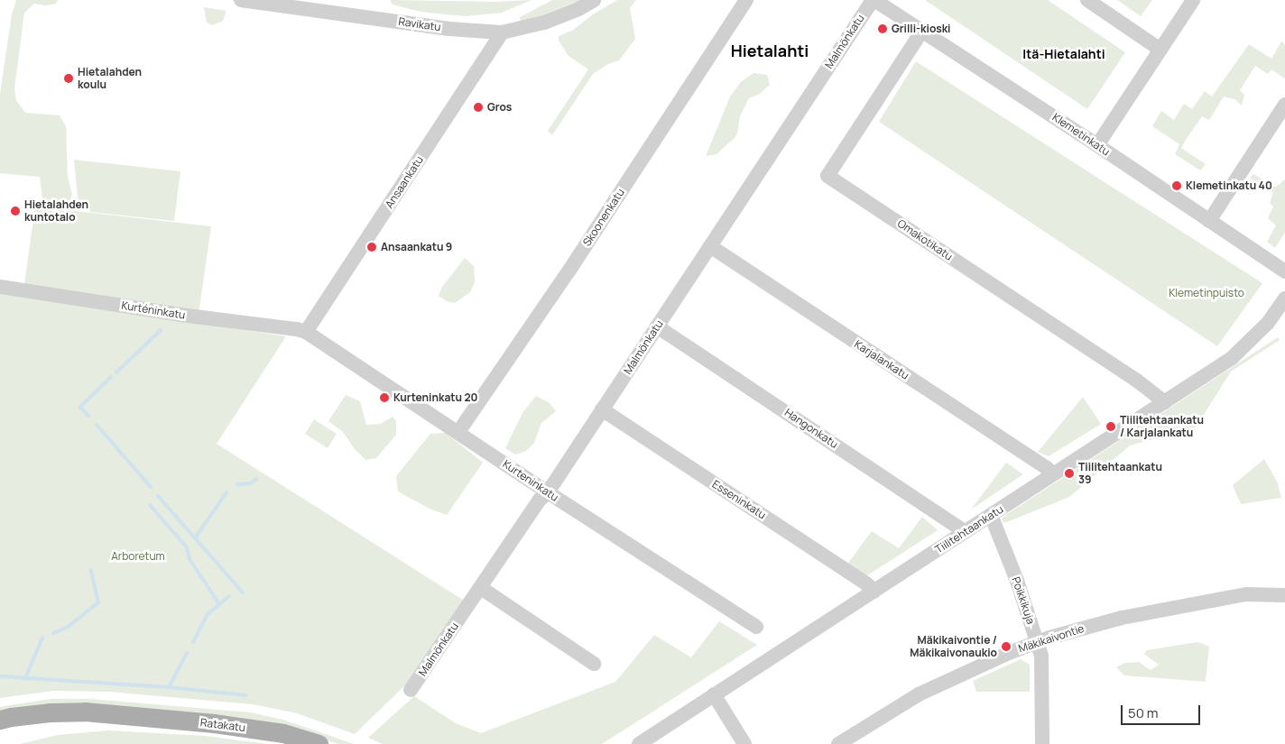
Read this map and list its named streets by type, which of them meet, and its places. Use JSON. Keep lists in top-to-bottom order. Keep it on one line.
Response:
{"streets":{"main road":["Ratakatu"],"street":["Ravikatu","Malmönkatu","Klemetinkatu","Ansaankatu","Skoonenkatu","Omakotikatu","Kurténinkatu","Karjalankatu","Hangonkatu","Kurteninkatu","Esseninkatu","Tiilitehtaankatu","Poikkikuja","Mäkikaivontie"]},"crossings":[["Ravikatu","Ansaankatu"],["Malmönkatu","Klemetinkatu"],["Malmönkatu","Karjalankatu"],["Malmönkatu","Hangonkatu"],["Malmönkatu","Kurteninkatu"],["Malmönkatu","Esseninkatu"],["Klemetinkatu","Omakotikatu"],["Ansaankatu","Kurténinkatu"],["Ansaankatu","Kurteninkatu"],["Skoonenkatu","Kurteninkatu"],["Omakotikatu","Tiilitehtaankatu"],["Kurténinkatu","Kurteninkatu"],["Karjalankatu","Tiilitehtaankatu"],["Hangonkatu","Tiilitehtaankatu"],["Esseninkatu","Tiilitehtaankatu"],["Tiilitehtaankatu","Poikkikuja"],["Poikkikuja","Mäkikaivontie"]],"districts":["Hietalahti","Itä-Hietalahti"],"parks":["Klemetinpuisto","Arboretum"],"places":["Grilli-kioski","Hietalahden koulu","Gros","Klemetinkatu 40","Hietalahden kuntotalo","Ansaankatu 9","Kurteninkatu 20","Tiilitehtaankatu / Karjalankatu","Tiilitehtaankatu 39","Mäkikaivontie / Mäkikaivonaukio"],"scale_bar":"50 m"}
